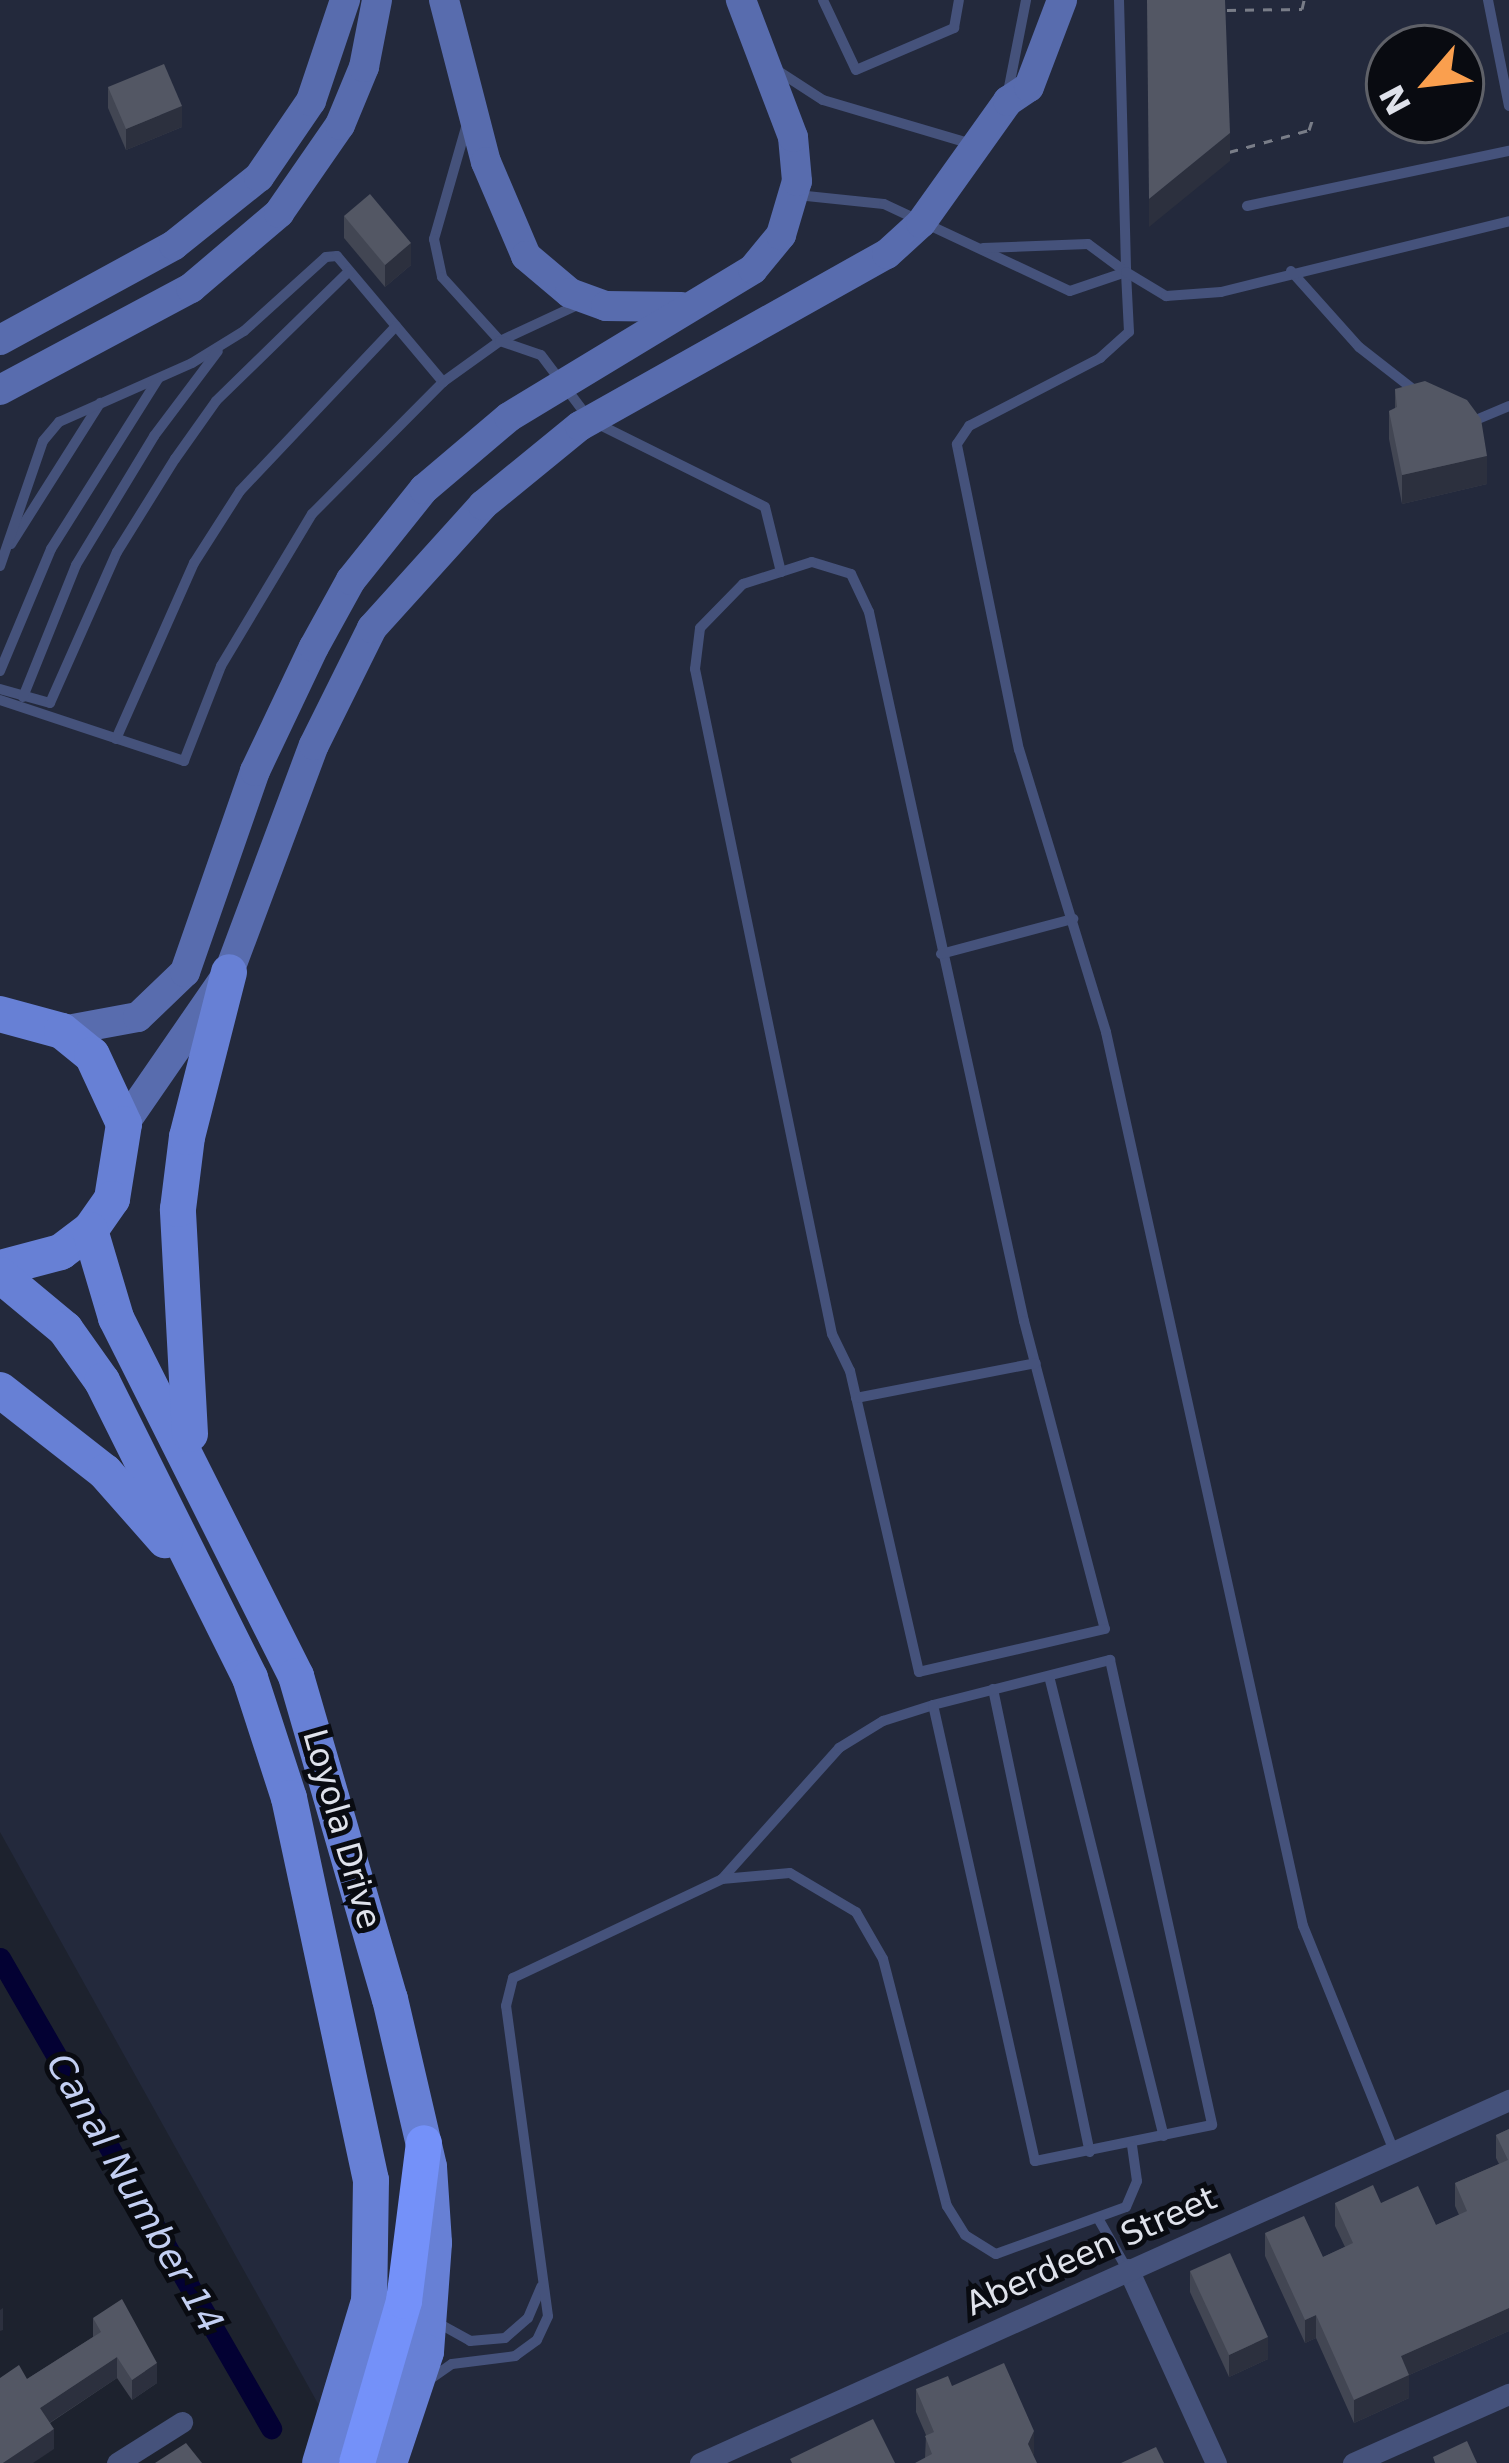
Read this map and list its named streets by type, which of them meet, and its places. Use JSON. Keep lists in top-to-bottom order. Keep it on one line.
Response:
{"streets":{"main road":["Loyola Drive"],"street":["Aberdeen Street"]},"water":["Canal Number 14"],"north":"bottom left"}
